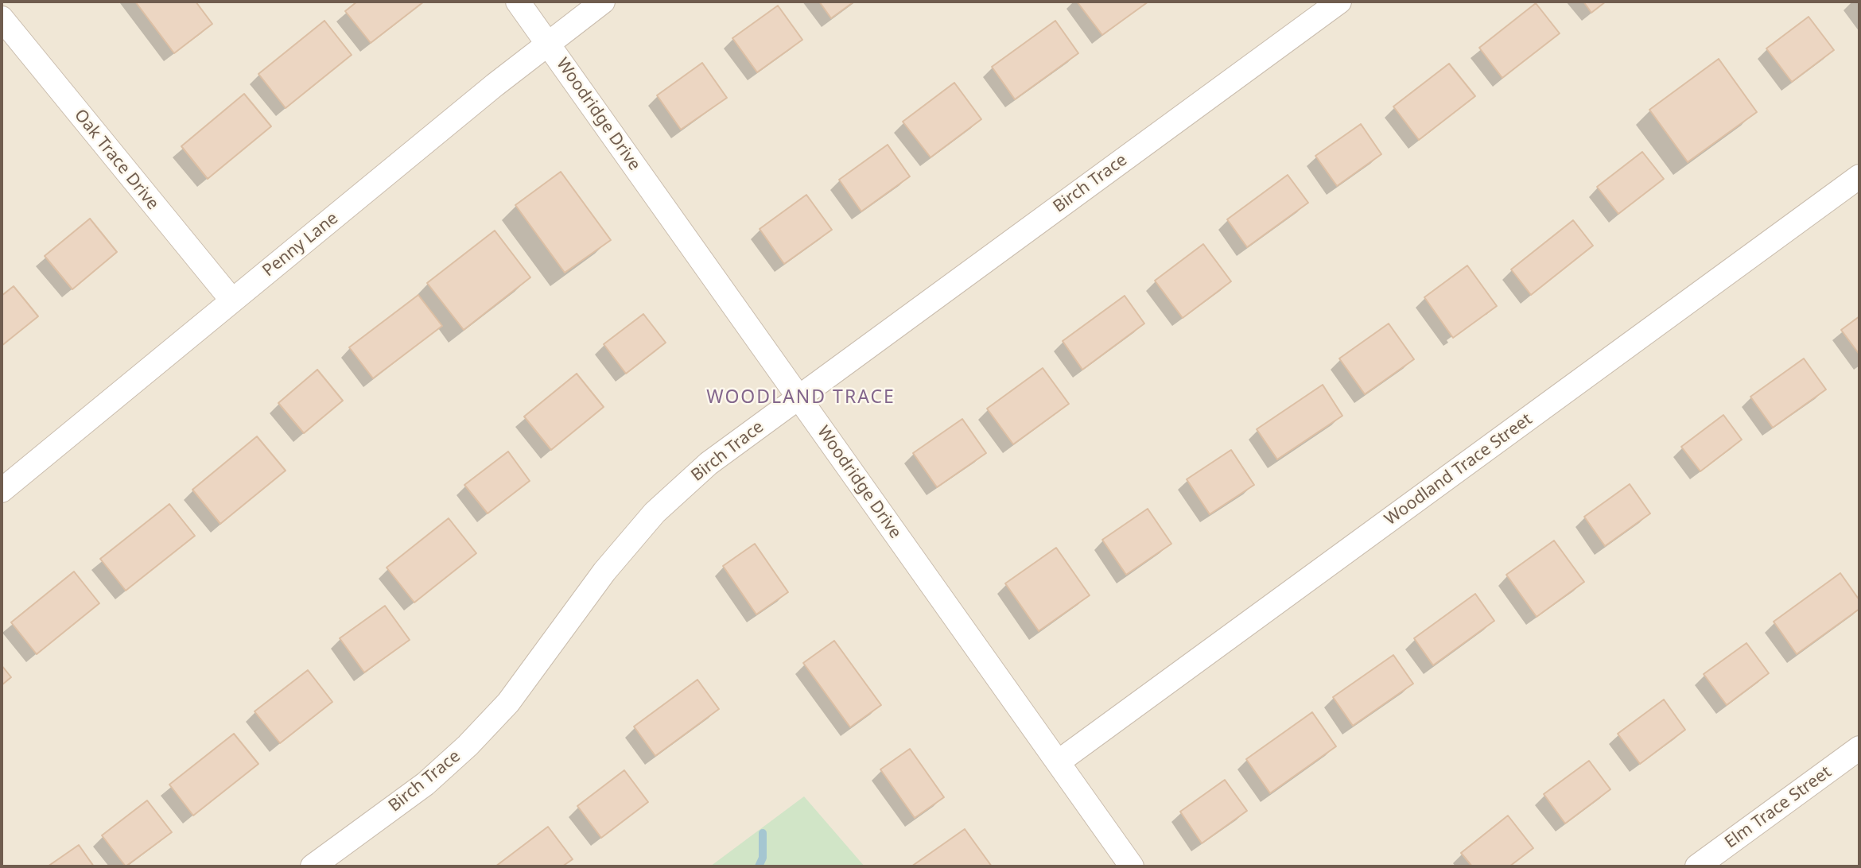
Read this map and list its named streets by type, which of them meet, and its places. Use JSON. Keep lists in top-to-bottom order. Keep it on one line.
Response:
{"streets":{"street":["Woodridge Drive","Oak Trace Drive","Birch Trace","Penny Lane","Woodland Trace Street","Elm Trace Street"]},"crossings":[["Woodridge Drive","Birch Trace"],["Woodridge Drive","Penny Lane"],["Woodridge Drive","Woodland Trace Street"],["Oak Trace Drive","Penny Lane"]],"districts":["WOODLAND TRACE"]}
